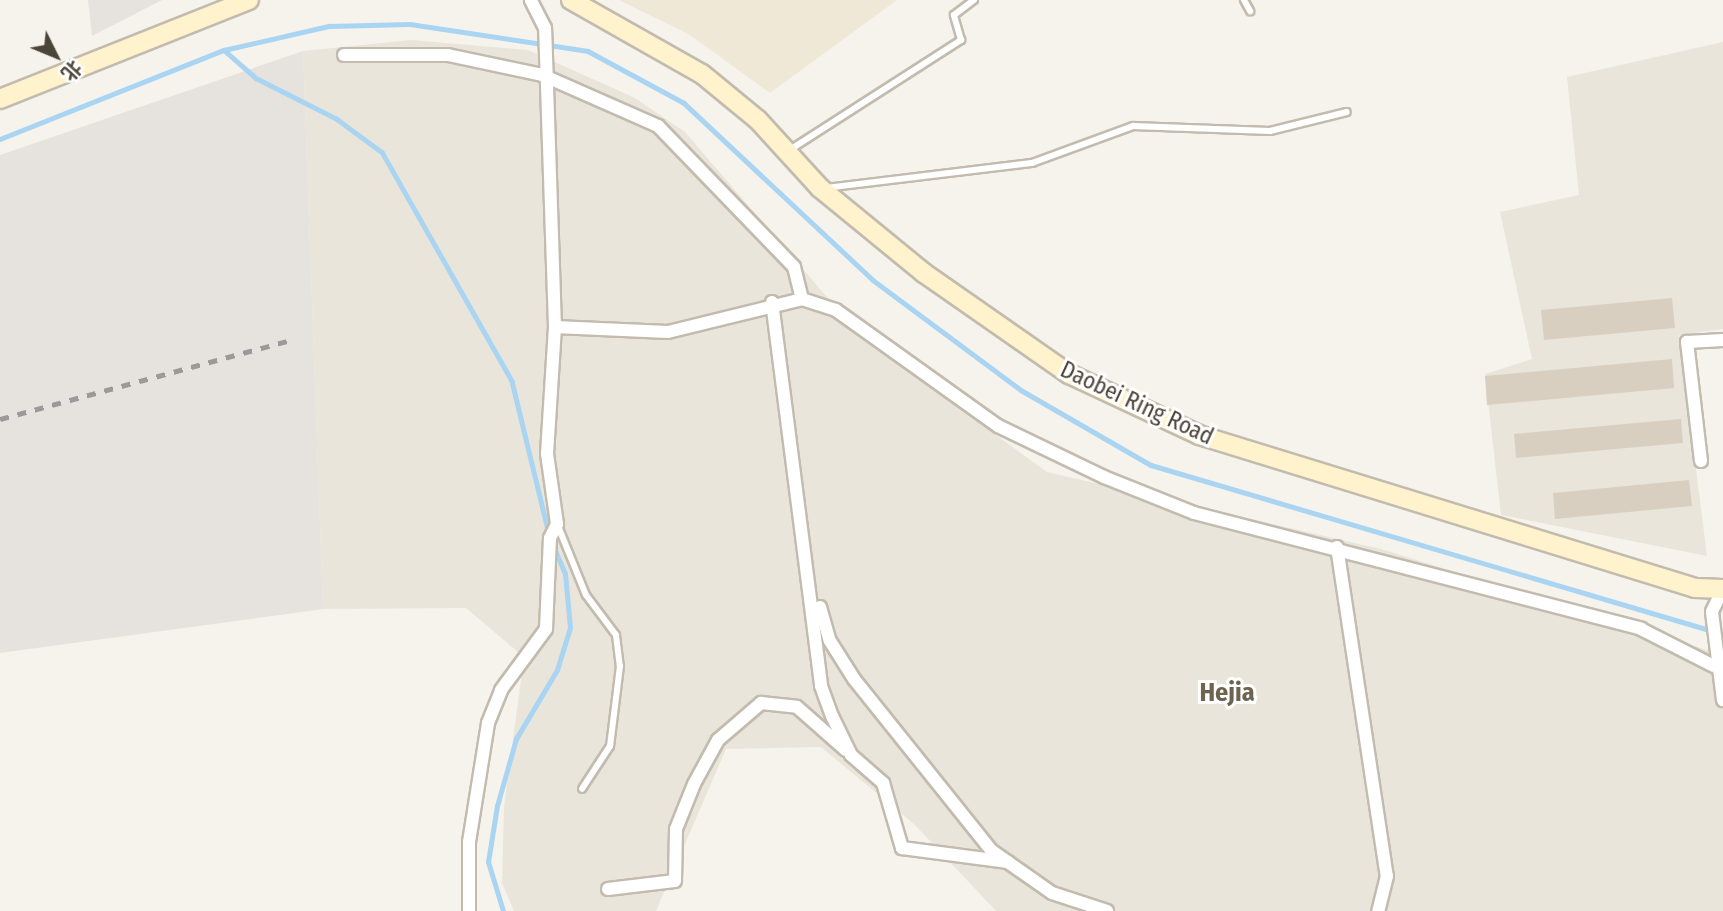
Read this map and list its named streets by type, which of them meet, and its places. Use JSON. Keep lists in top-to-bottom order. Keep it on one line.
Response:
{"streets":{"street":["Daobei Ring Road"]},"districts":["Hejia"],"north":"bottom right"}
